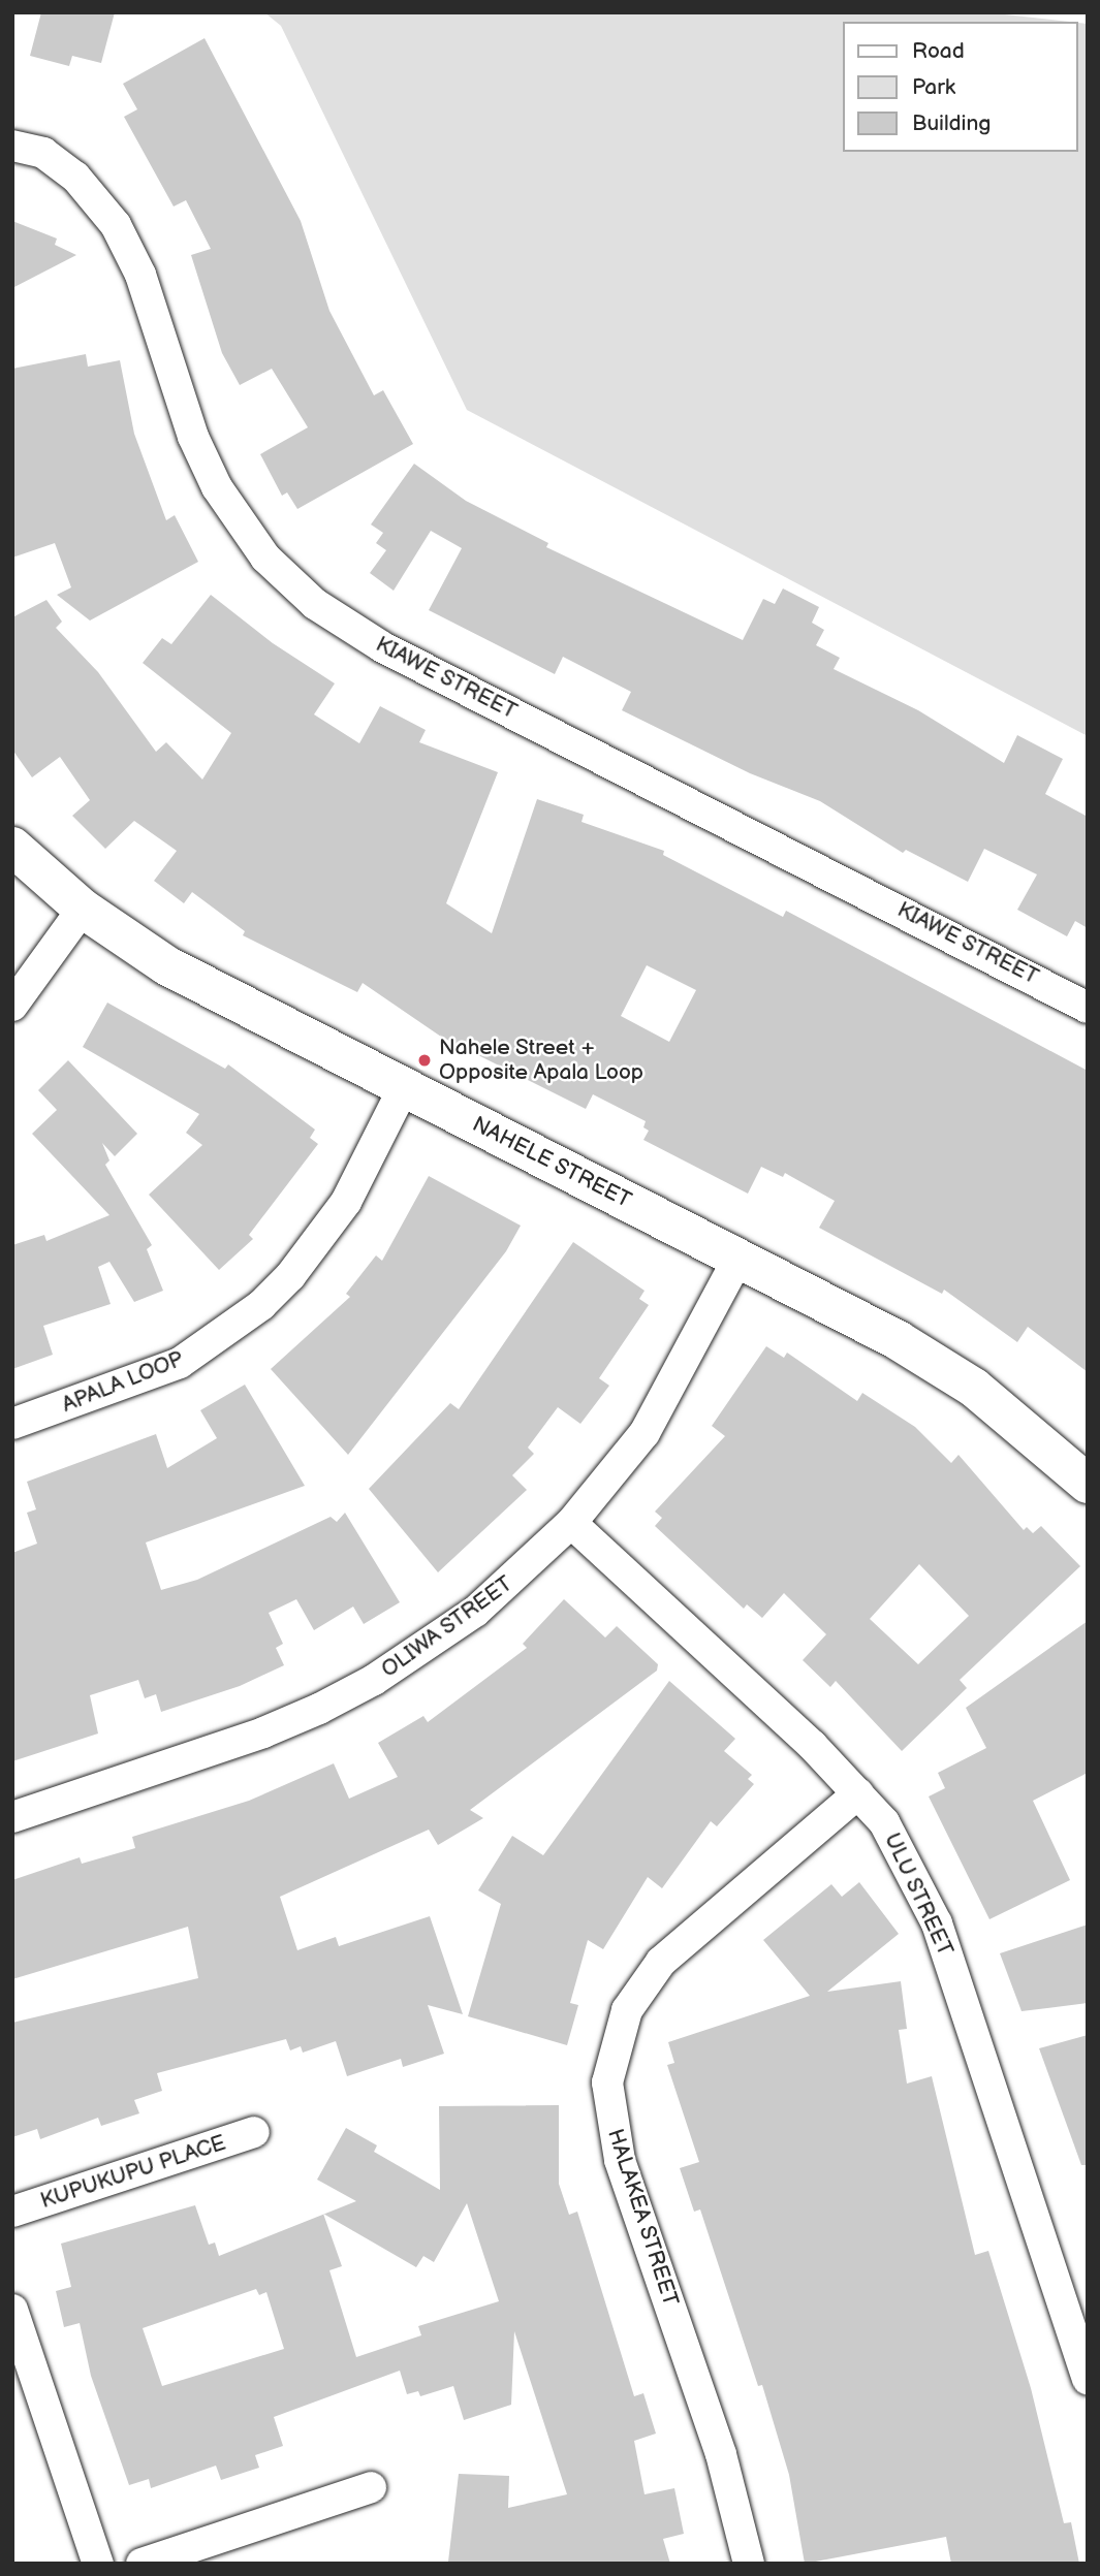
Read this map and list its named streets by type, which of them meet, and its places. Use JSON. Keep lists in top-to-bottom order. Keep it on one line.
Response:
{"streets":{"street":["KIAWE STREET","NAHELE STREET","APALA LOOP","OLIWA STREET","ULU STREET","KUPUKUPU PLACE","HALAKEA STREET"]},"crossings":[["NAHELE STREET","APALA LOOP"],["NAHELE STREET","OLIWA STREET"],["OLIWA STREET","ULU STREET"],["ULU STREET","HALAKEA STREET"]],"places":["Nahele Street + Opposite Apala Loop"],"legend":["Road","Park","Building"]}
